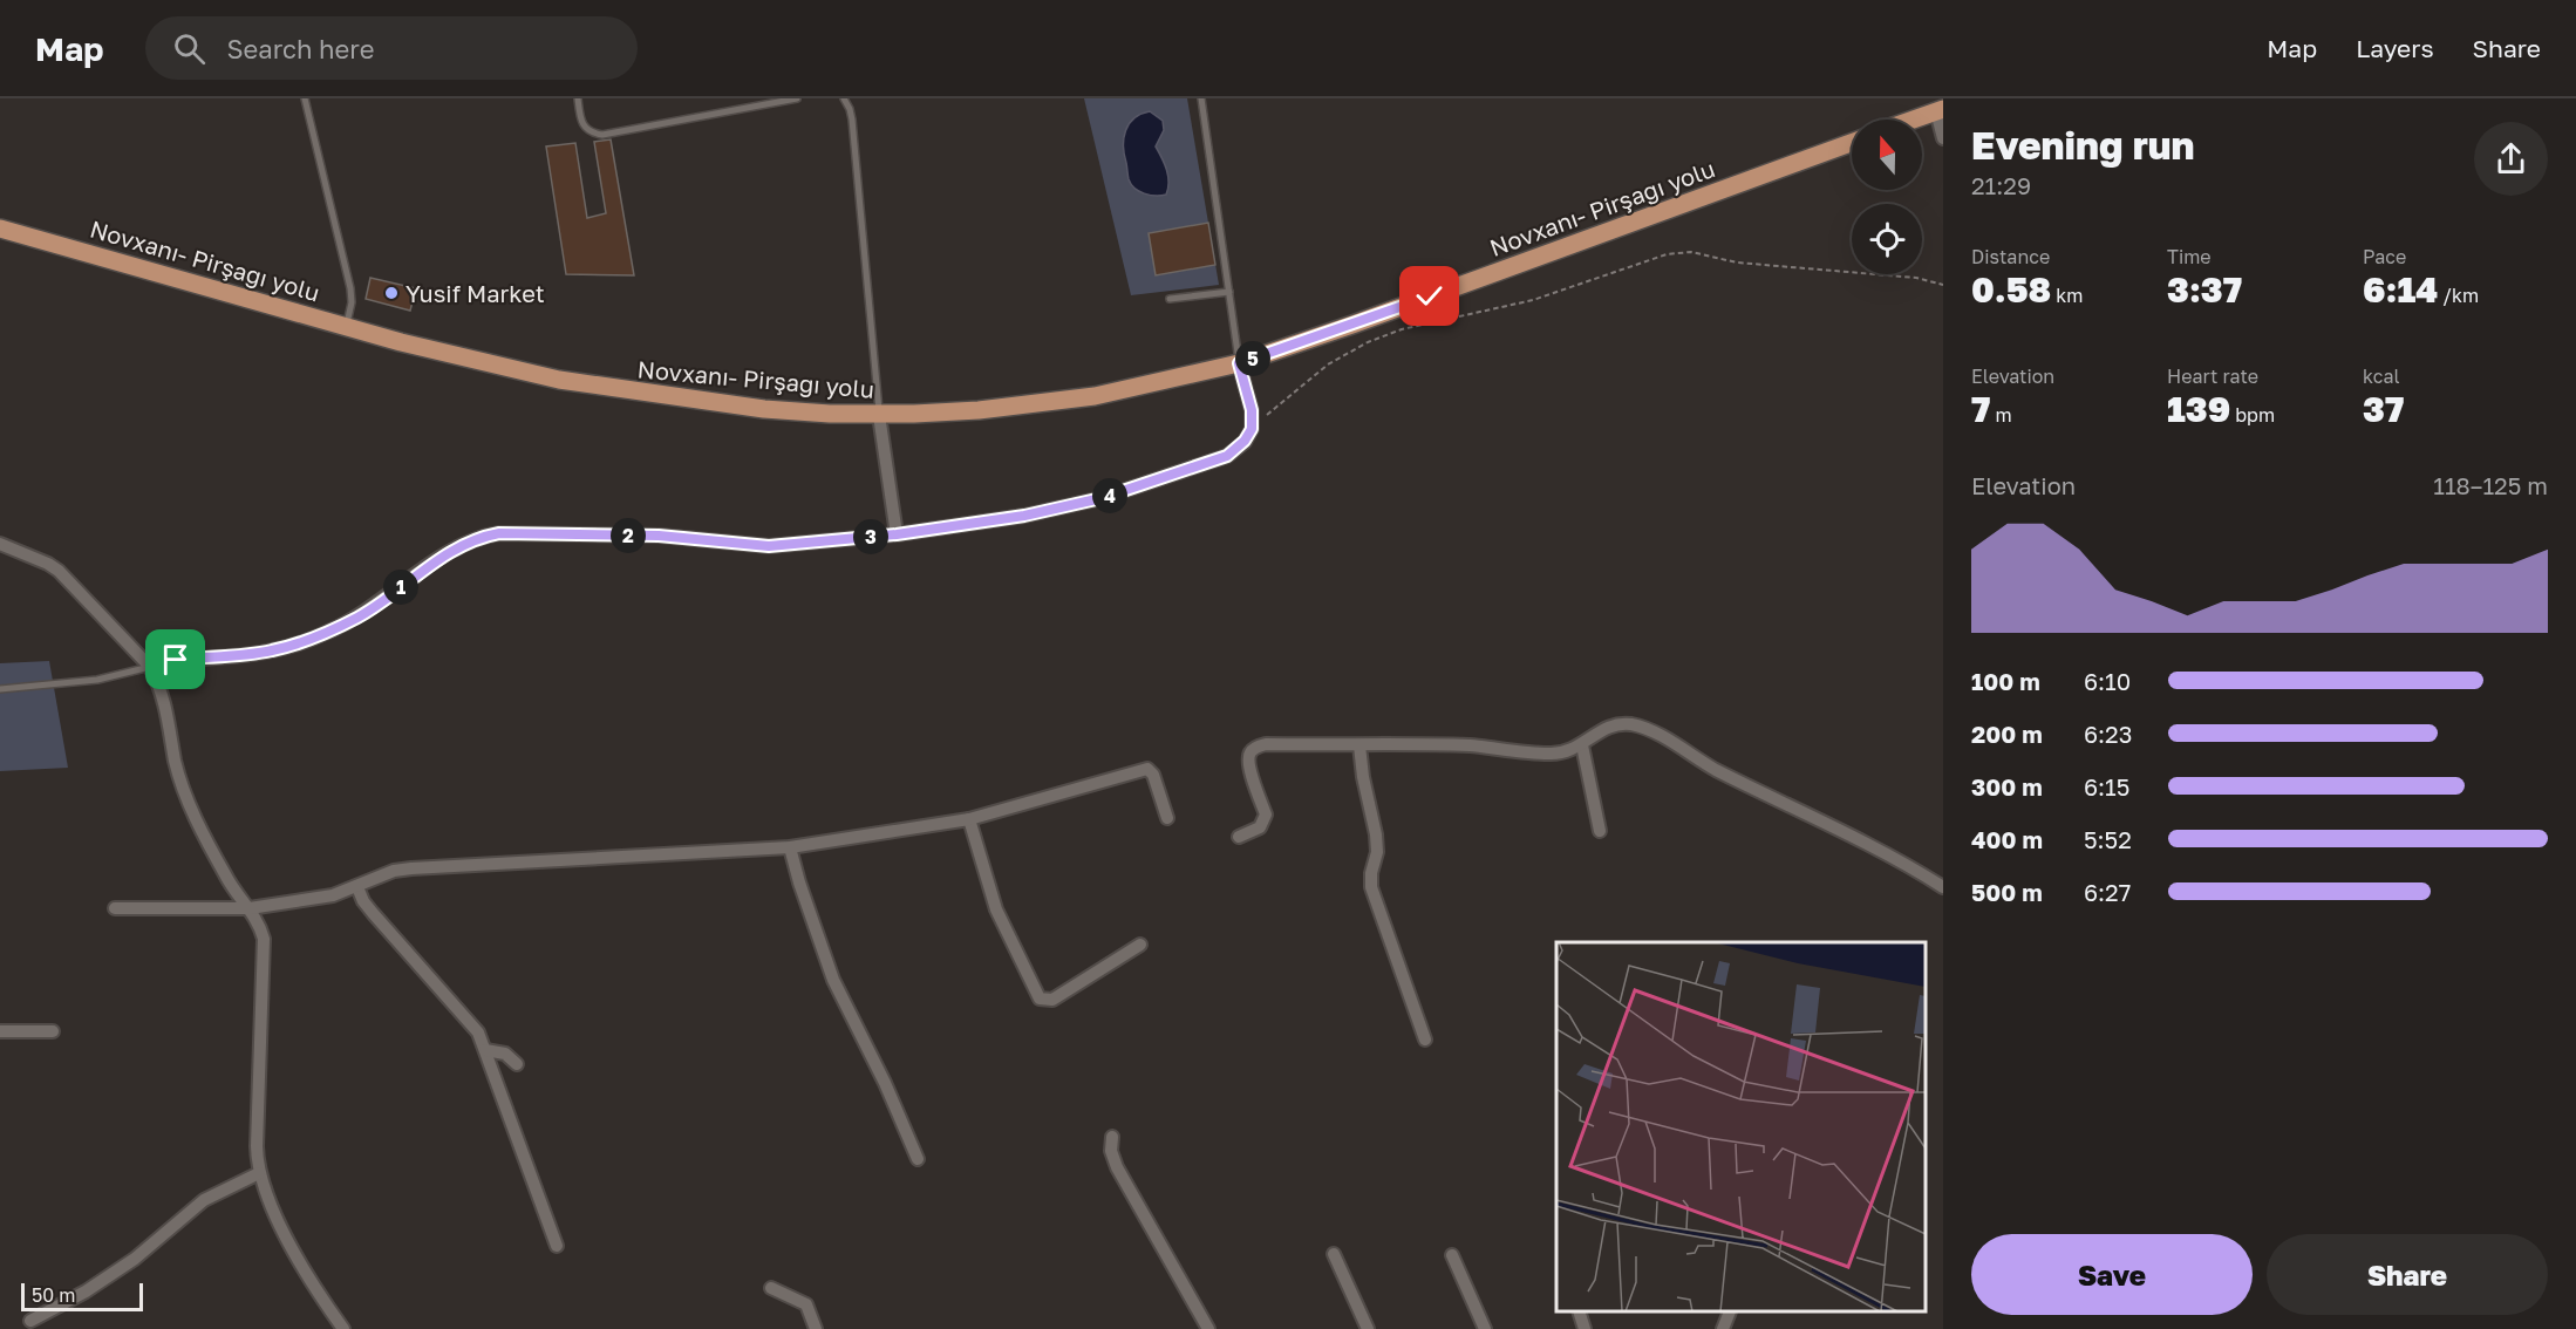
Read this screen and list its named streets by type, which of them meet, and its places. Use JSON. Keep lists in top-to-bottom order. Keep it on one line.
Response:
{"streets":{"main road":["Novxanı- Pirşağı yolu"]},"places":["Yusif Market"],"scale_bar":"50 m","north":"top","page":{"header":"Map","search":"Search here","nav":["Map","Layers","Share"],"heading":["Evening run","21:29"],"stats":[["Distance","0.58 km"],["Time","3:37"],["Pace","6:14 /km"],["Elevation","7 m"],["Heart rate","139 bpm"],["kcal","37"]],"pins":["5","4","2","3","1"],"chart":["Elevation","118–125 m"],"list":[{"name":"100 m","note":"6:10"},{"name":"200 m","note":"6:23"},{"name":"300 m","note":"6:15"},{"name":"400 m","note":"5:52"},{"name":"500 m","note":"6:27"}],"buttons":["Save","Share"],"scale":"50 m"}}
